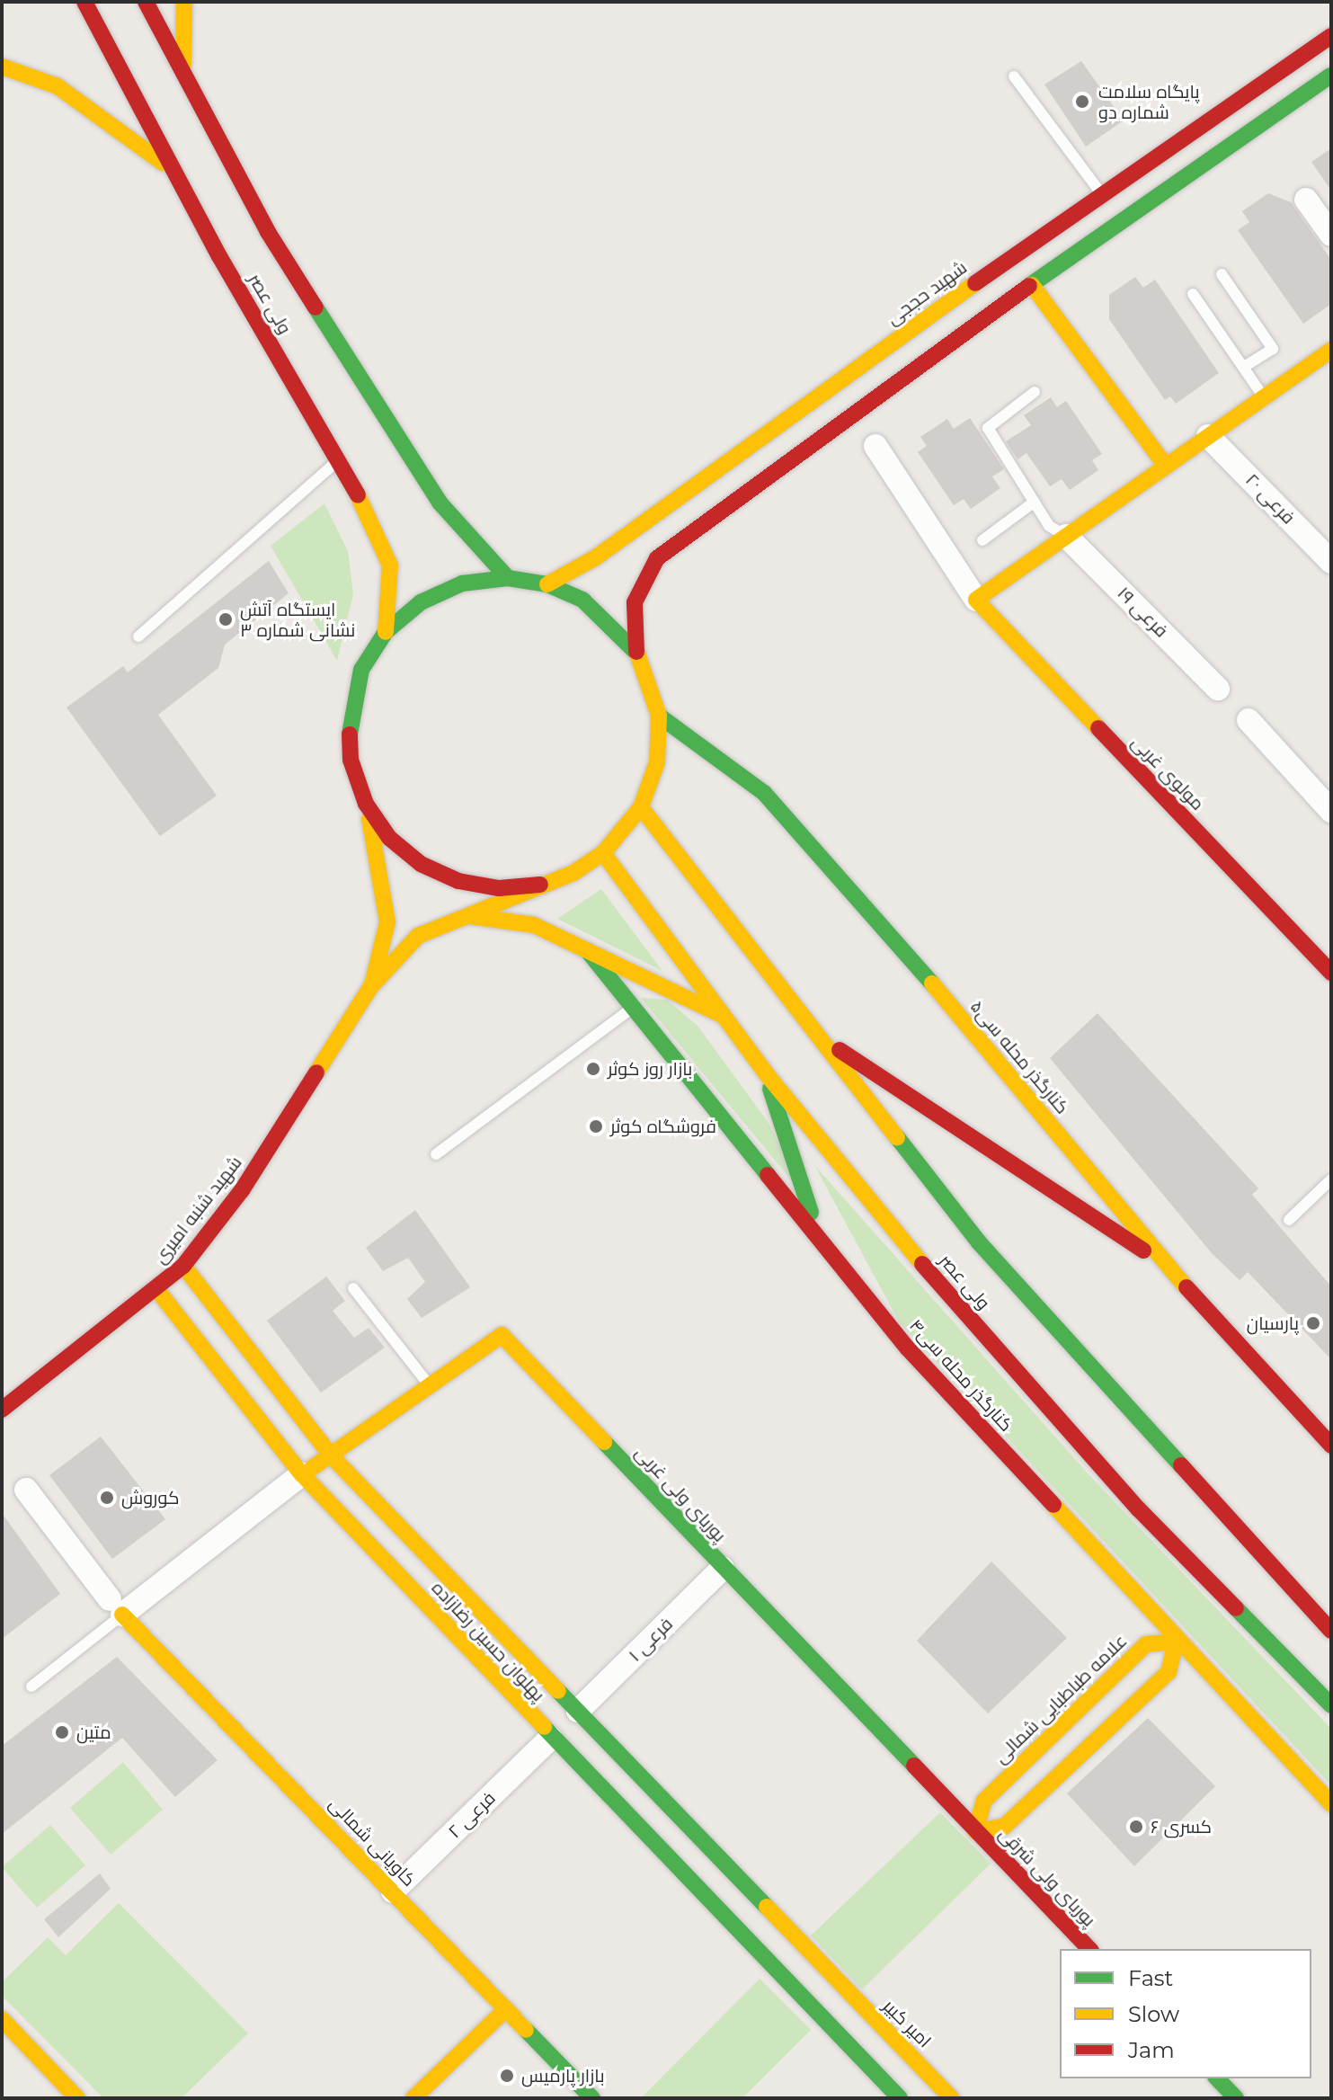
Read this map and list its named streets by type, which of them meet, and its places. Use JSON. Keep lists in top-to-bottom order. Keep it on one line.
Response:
{"streets":{"street":["شهید حججی","ولی عصر","فرعی ۲۰","فرعی ۱۹","مولوی غربی","کنارگذر محله سی۵","شهید شنبه امیری","کنارگذر محله سی۴","پوریای ولی غربی","فرعی ۱","پهلوان حسین رضازاده","علامه طباطبایی شمالی","فرعی ۲","کاویانی شمالی","پوریای ولی شرقی","امیر کبیر"]},"crossings":[["شهید شنبه امیری","پهلوان حسین رضازاده"],["کنارگذر محله سی۴","علامه طباطبایی شمالی"],["پوریای ولی غربی","فرعی ۱"],["پوریای ولی غربی","پهلوان حسین رضازاده"],["پوریای ولی غربی","علامه طباطبایی شمالی"],["پوریای ولی غربی","پوریای ولی شرقی"],["فرعی ۱","پهلوان حسین رضازاده"],["پهلوان حسین رضازاده","فرعی ۲"],["پهلوان حسین رضازاده","امیر کبیر"],["علامه طباطبایی شمالی","پوریای ولی شرقی"],["فرعی ۲","کاویانی شمالی"]],"places":["پایگاه سلامت شماره دو","ایستگاه آتش نشانی شماره ۳","بازار روز کوثر","فروشگاه کوثر","پارسیان","کوروش","متین","کسری ۶","بازار پارمیس"],"legend":["Fast","Slow","Jam"]}
